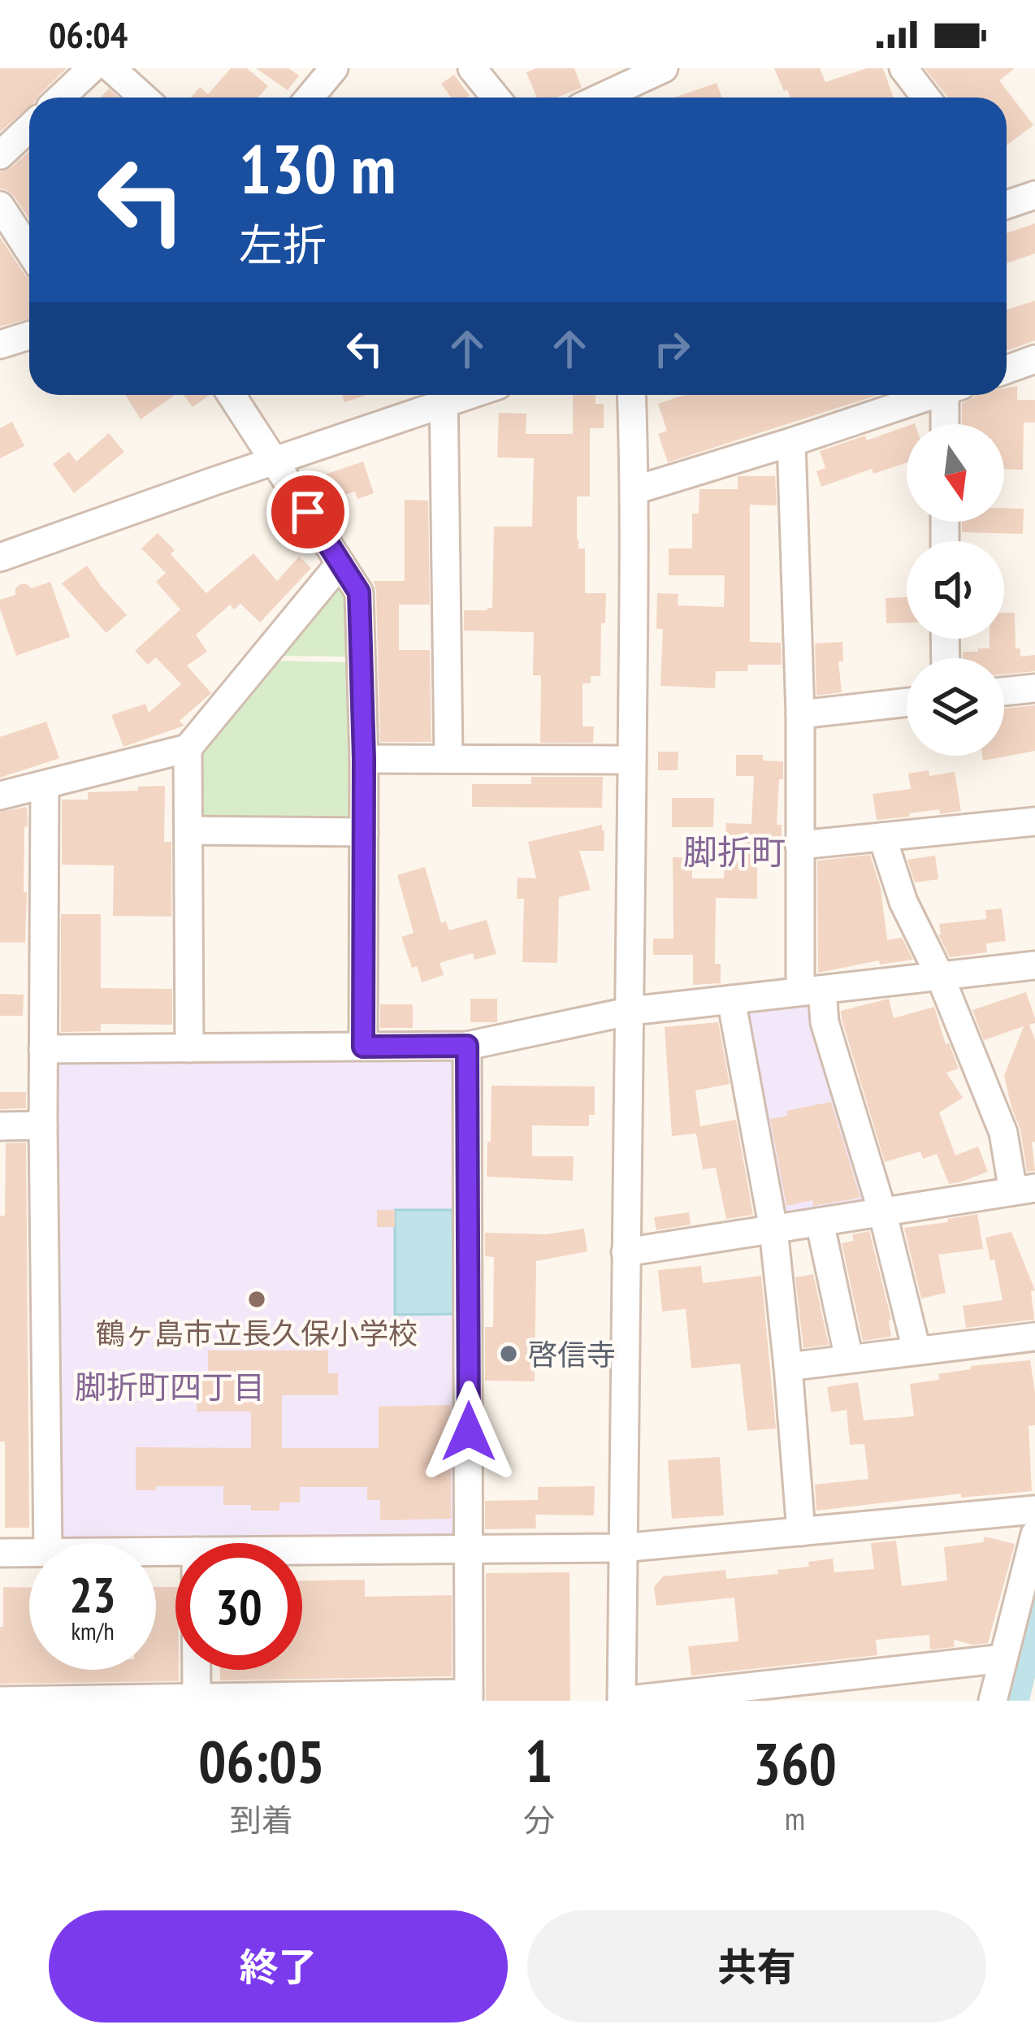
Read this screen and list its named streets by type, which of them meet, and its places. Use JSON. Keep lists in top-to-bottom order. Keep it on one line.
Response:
{"districts":["脚折町","脚折町四丁目"],"places":["鶴ヶ島市立長久保小学校","啓信寺"],"north":"bottom","page":{"status":"06:04","turn":["130 m","左折"],"speed":"23 km/h","limit":"30","eta":["06:05","到着","1","分","360","m"],"buttons":["終了","共有"]}}
